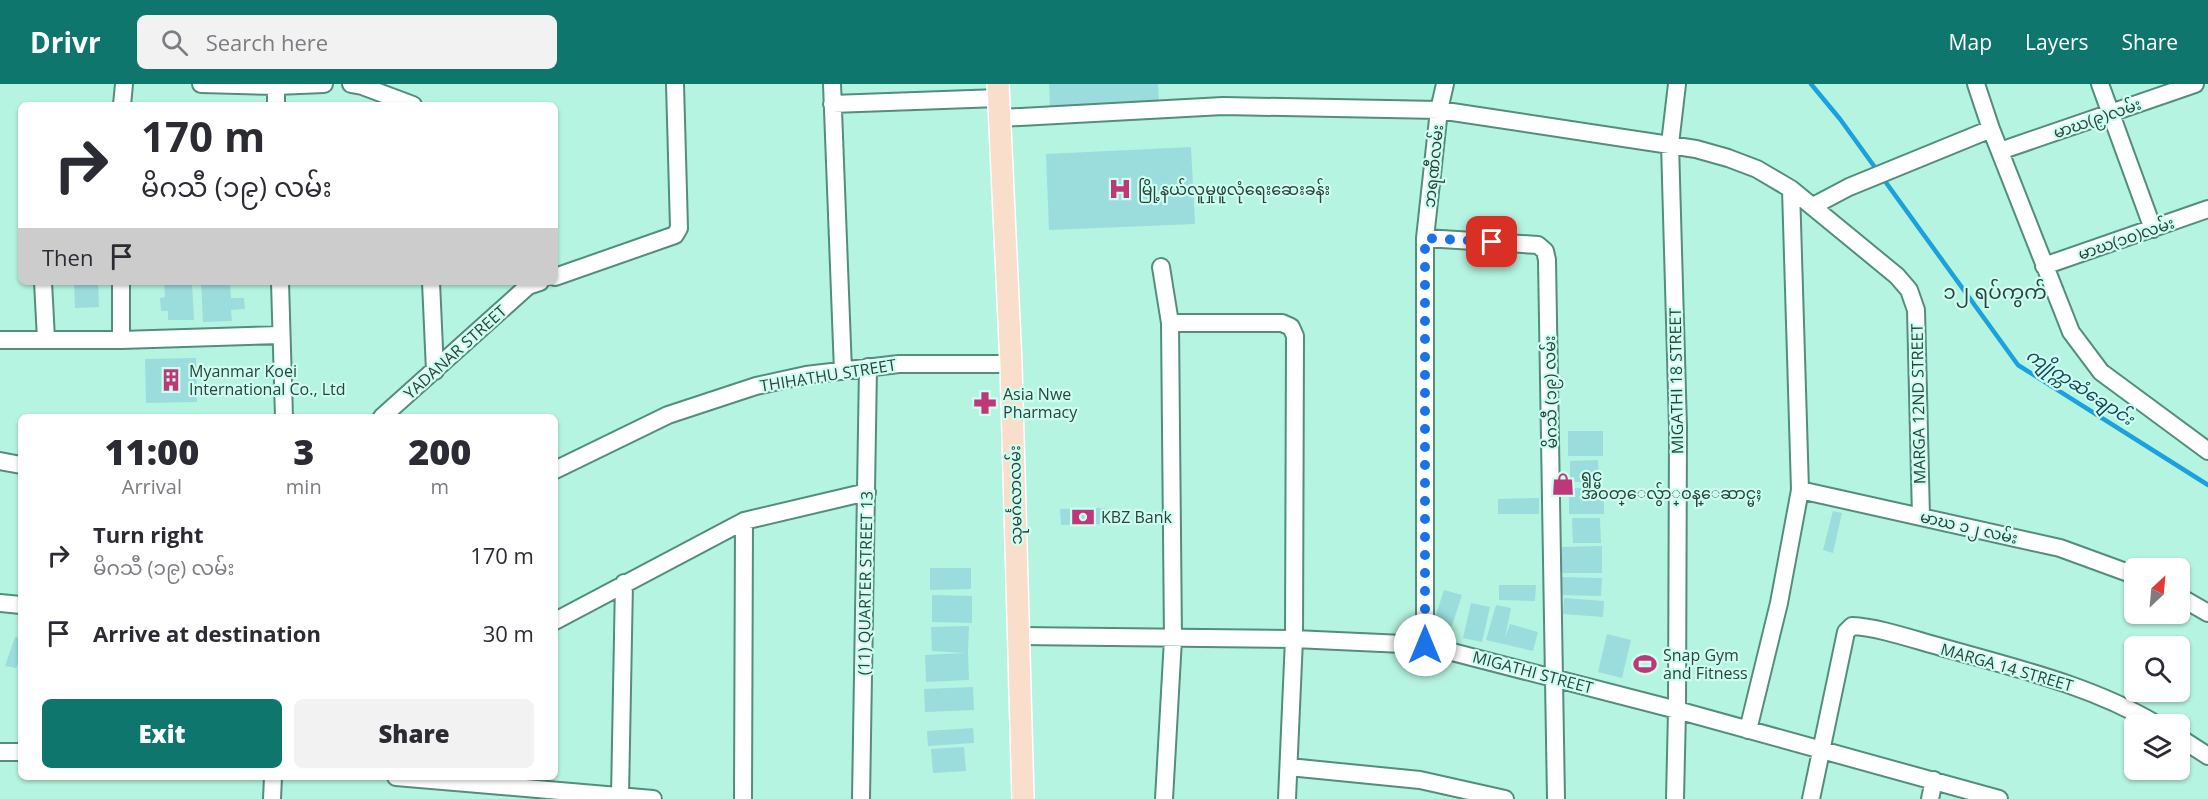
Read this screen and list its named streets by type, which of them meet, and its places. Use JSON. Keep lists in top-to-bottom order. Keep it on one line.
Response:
{"streets":{"main road":["သုမင်္ဂလာလမ်း"],"street":["မာဃ(၉)လမ်း","ဘရဏီလမ်း","မာဃ(၁၀)လမ်း","YADANAR STREET","THIHATHU STREET","MIGATHI 18 STREET","မိဂသီ (၁၉) လမ်း","MARGA 12ND STREET","မာဃ ၁၂ လမ်း","(11) QUARTER STREET 13","MARGA 14 STREET","MIGATHI STREET"]},"crossings":[["ဘရဏီလမ်း","မိဂသီ (၁၉) လမ်း"],["ဘရဏီလမ်း","MARGA 12ND STREET"],["ဘရဏီလမ်း","MIGATHI STREET"],["THIHATHU STREET","သုမင်္ဂလာလမ်း"],["THIHATHU STREET","(11) QUARTER STREET 13"],["MIGATHI 18 STREET","MARGA 12ND STREET"],["MIGATHI 18 STREET","MIGATHI STREET"],["မိဂသီ (၁၉) လမ်း","MIGATHI STREET"],["MARGA 12ND STREET","သုမင်္ဂလာလမ်း"],["MARGA 12ND STREET","မာဃ ၁၂ လမ်း"],["သုမင်္ဂလာလမ်း","MIGATHI STREET"],["MARGA 14 STREET","MIGATHI STREET"]],"districts":["၁၂ ရပ်ကွက်"],"water":["ကျိုက္ကဆံချောင်း"],"places":{"hospital":["မြို့နယ်လူမှုဖူလုံရေးဆေးခန်း"],"building":["Myanmar Koei International Co., Ltd"],"pharmacy":["Asia Nwe Pharmacy"],"shop":["ရွင္မ အဝတ္ေလွ်ာ္ဝန္ေဆာင္မႈ"],"bank":["KBZ Bank"],"sports":["Snap Gym and Fitness"]},"north":"top right","page":{"header":"Drivr","search":"Search here","nav":["Map","Layers","Share"],"turn":["170 m","မိဂသီ (၁၉) လမ်း"],"then":"Then","eta":["11:00","Arrival","3","min","200","m"],"list":[{"name":"Turn right","note":"မိဂသီ (၁၉) လမ်း","value":"170 m"},{"name":"Arrive at destination","value":"30 m"}],"buttons":["Exit","Share"]}}
